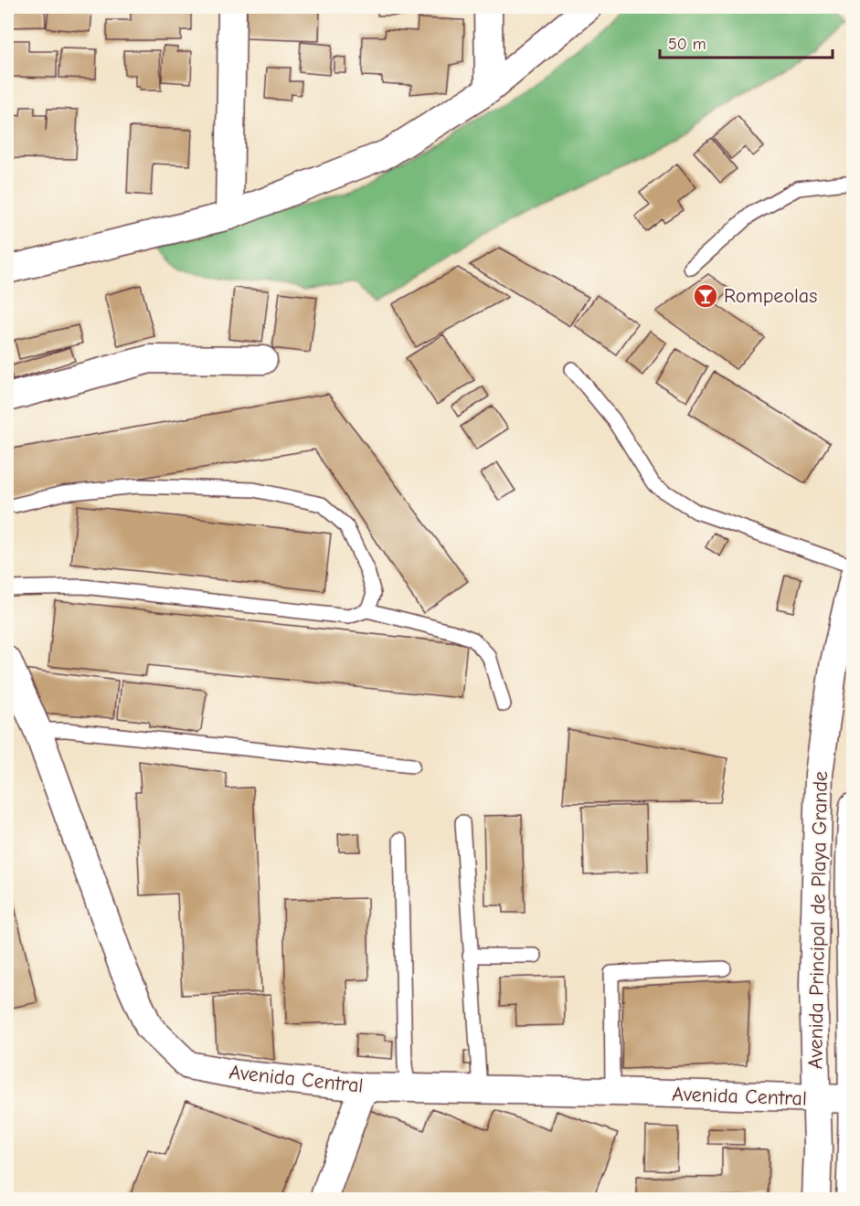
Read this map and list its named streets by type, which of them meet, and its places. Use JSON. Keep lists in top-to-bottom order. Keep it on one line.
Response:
{"streets":{"street":["Avenida Principal de Playa Grande","Avenida Central"]},"crossings":[["Avenida Principal de Playa Grande","Avenida Central"]],"places":{"bar":["Rompeolas"]},"scale_bar":"50 m"}
